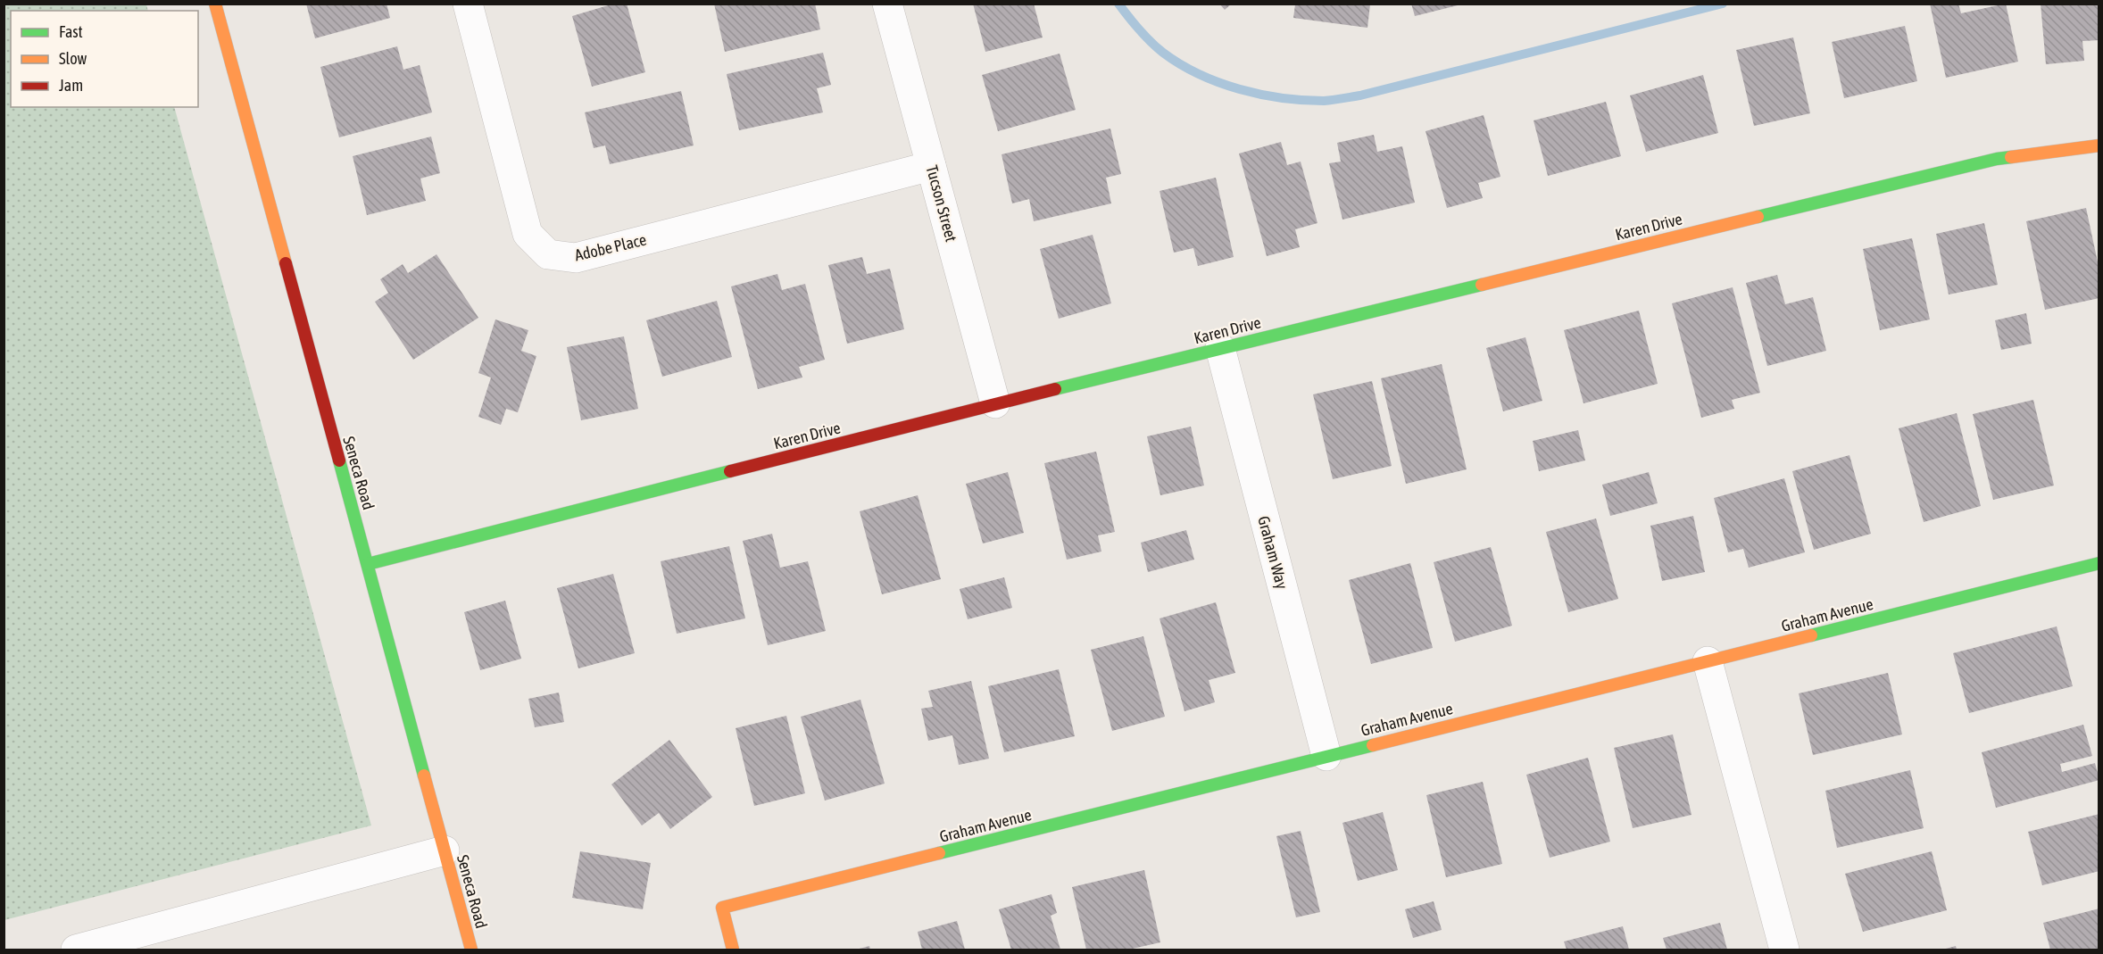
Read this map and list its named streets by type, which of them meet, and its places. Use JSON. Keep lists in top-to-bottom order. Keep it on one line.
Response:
{"streets":{"street":["Tucson Street","Karen Drive","Adobe Place","Seneca Road","Graham Way","Graham Avenue"]},"crossings":[["Tucson Street","Karen Drive"],["Tucson Street","Adobe Place"],["Karen Drive","Seneca Road"],["Karen Drive","Graham Way"],["Graham Way","Graham Avenue"]],"legend":["Fast","Slow","Jam"]}
